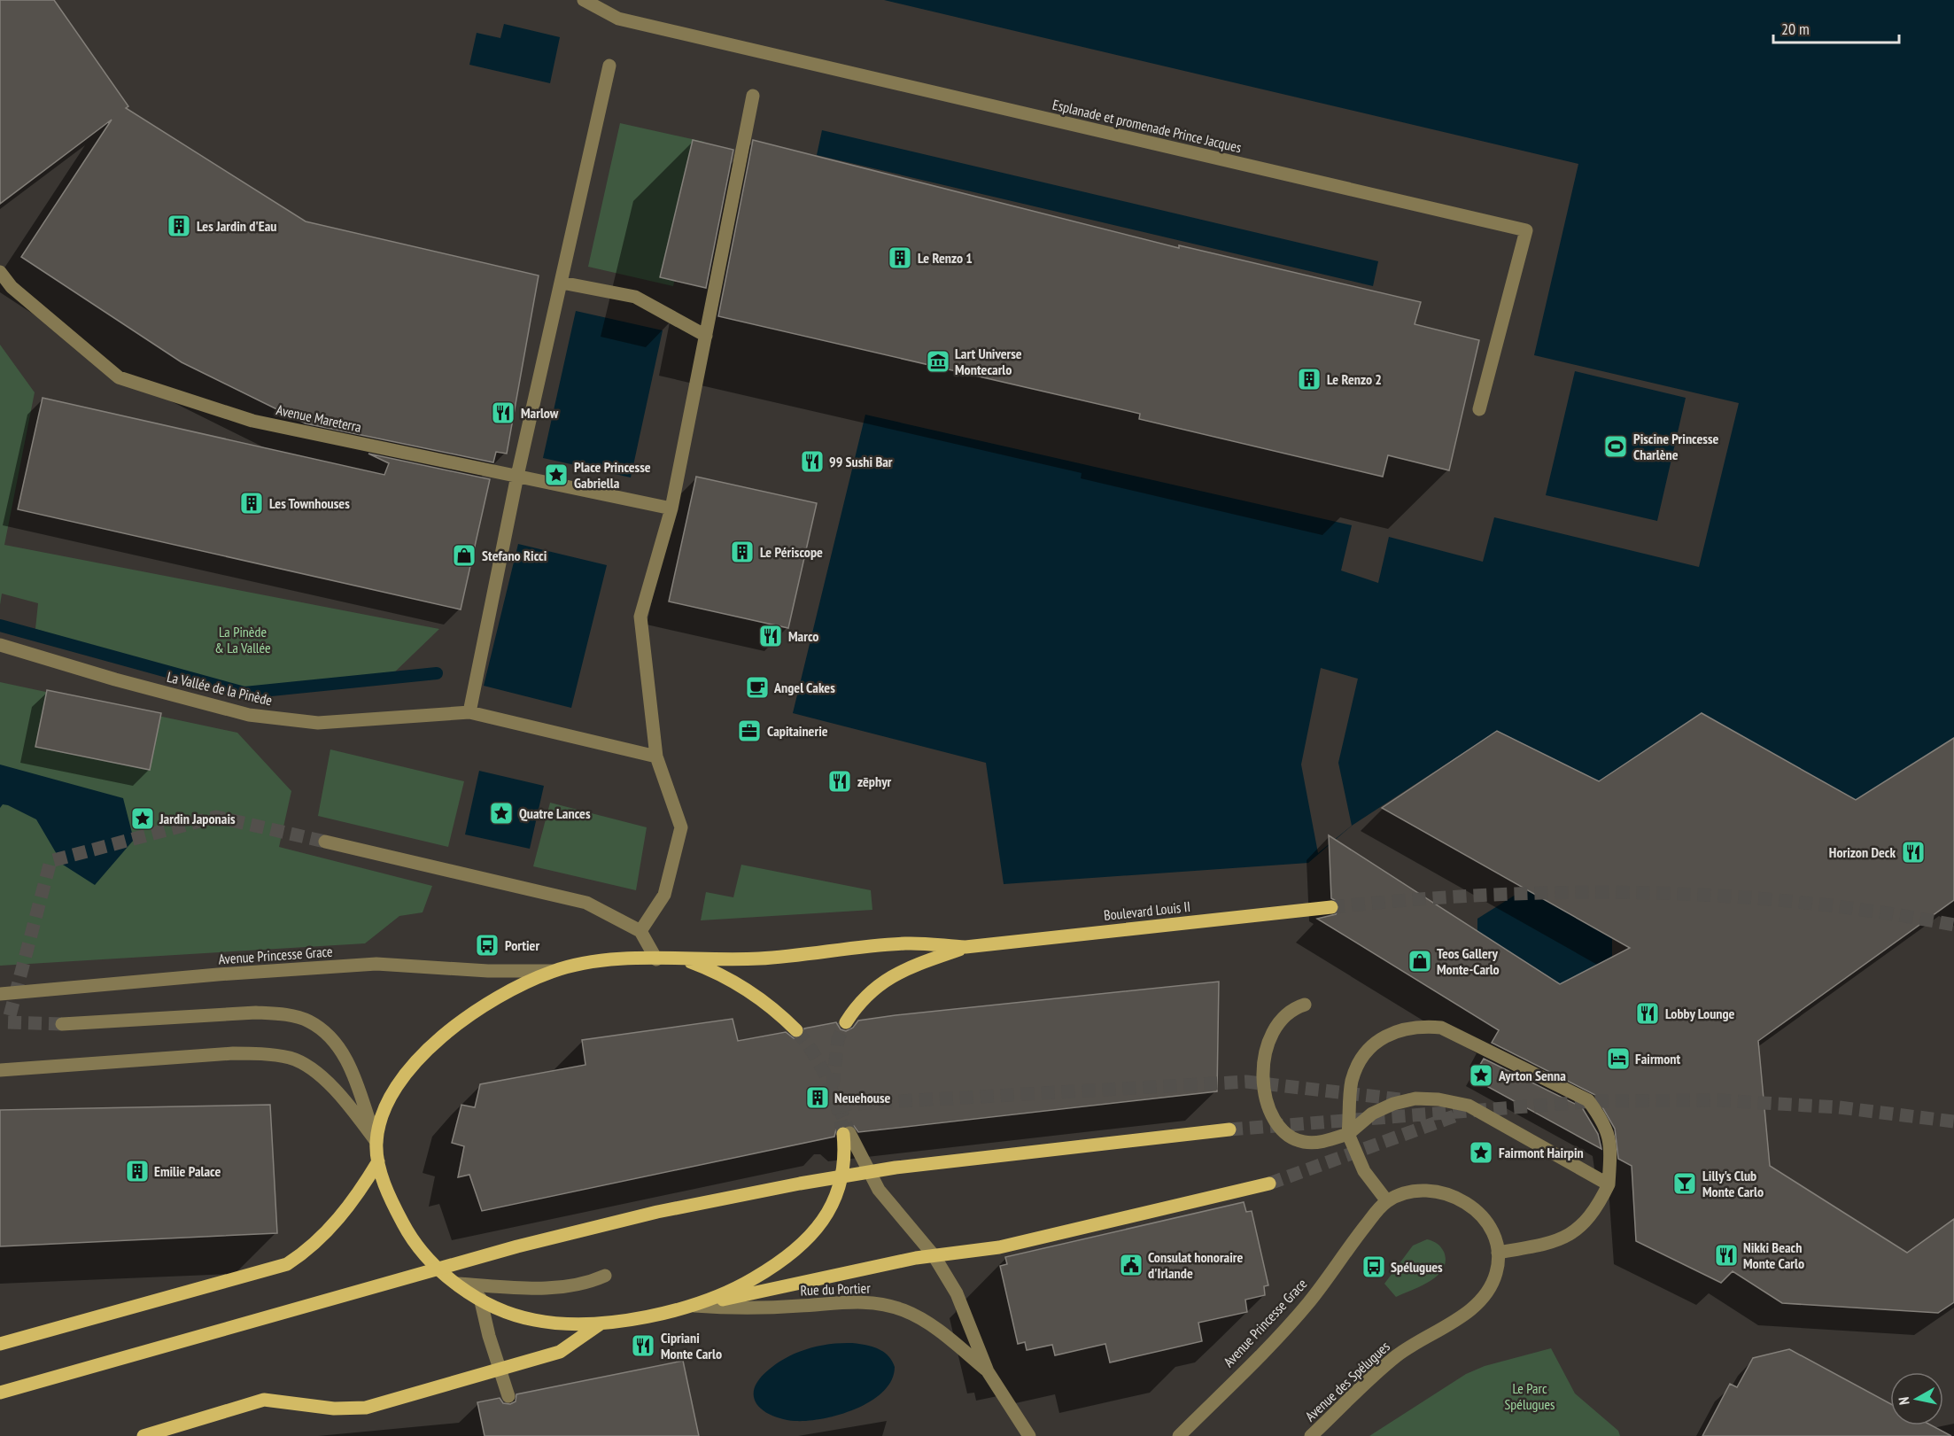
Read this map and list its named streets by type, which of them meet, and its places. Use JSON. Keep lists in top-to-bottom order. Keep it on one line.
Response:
{"streets":{"main road":["Boulevard Louis II"],"street":["Esplanade et promenade Prince Jacques","Avenue Mareterra","La Vallée de la Pinède","Avenue Princesse Grace","Rue du Portier","Avenue des Spélugues"]},"crossings":[["Boulevard Louis II","Avenue Princesse Grace"],["Avenue Princesse Grace","Avenue des Spélugues"]],"parks":["La Pinède & La Vallée","Le Parc Spélugues"],"places":{"building":["Les Jardin d'Eau","Le Renzo 1","Le Renzo 2","Les Townhouses","Le Périscope","Neuehouse","Emilie Palace"],"museum":["Lart Universe Montecarlo"],"restaurant":["Marlow","99 Sushi Bar","Marco","zēphyr","Horizon Deck","Lobby Lounge","Nikki Beach Monte Carlo","Cipriani Monte Carlo"],"sports":["Piscine Princesse Charlène"],"place":["Place Princesse Gabriella","Quatre Lances","Jardin Japonais","Ayrton Senna","Fairmont Hairpin"],"shop":["Stefano Ricci","Teos Gallery Monte-Carlo"],"cafe":["Angel Cakes"],"office":["Capitainerie"],"bus stop":["Portier","Spélugues"],"hotel":["Fairmont"],"bar":["Lilly's Club Monte Carlo"],"public building":["Consulat honoraire d'Irlande"]},"scale_bar":"20 m","north":"left"}
